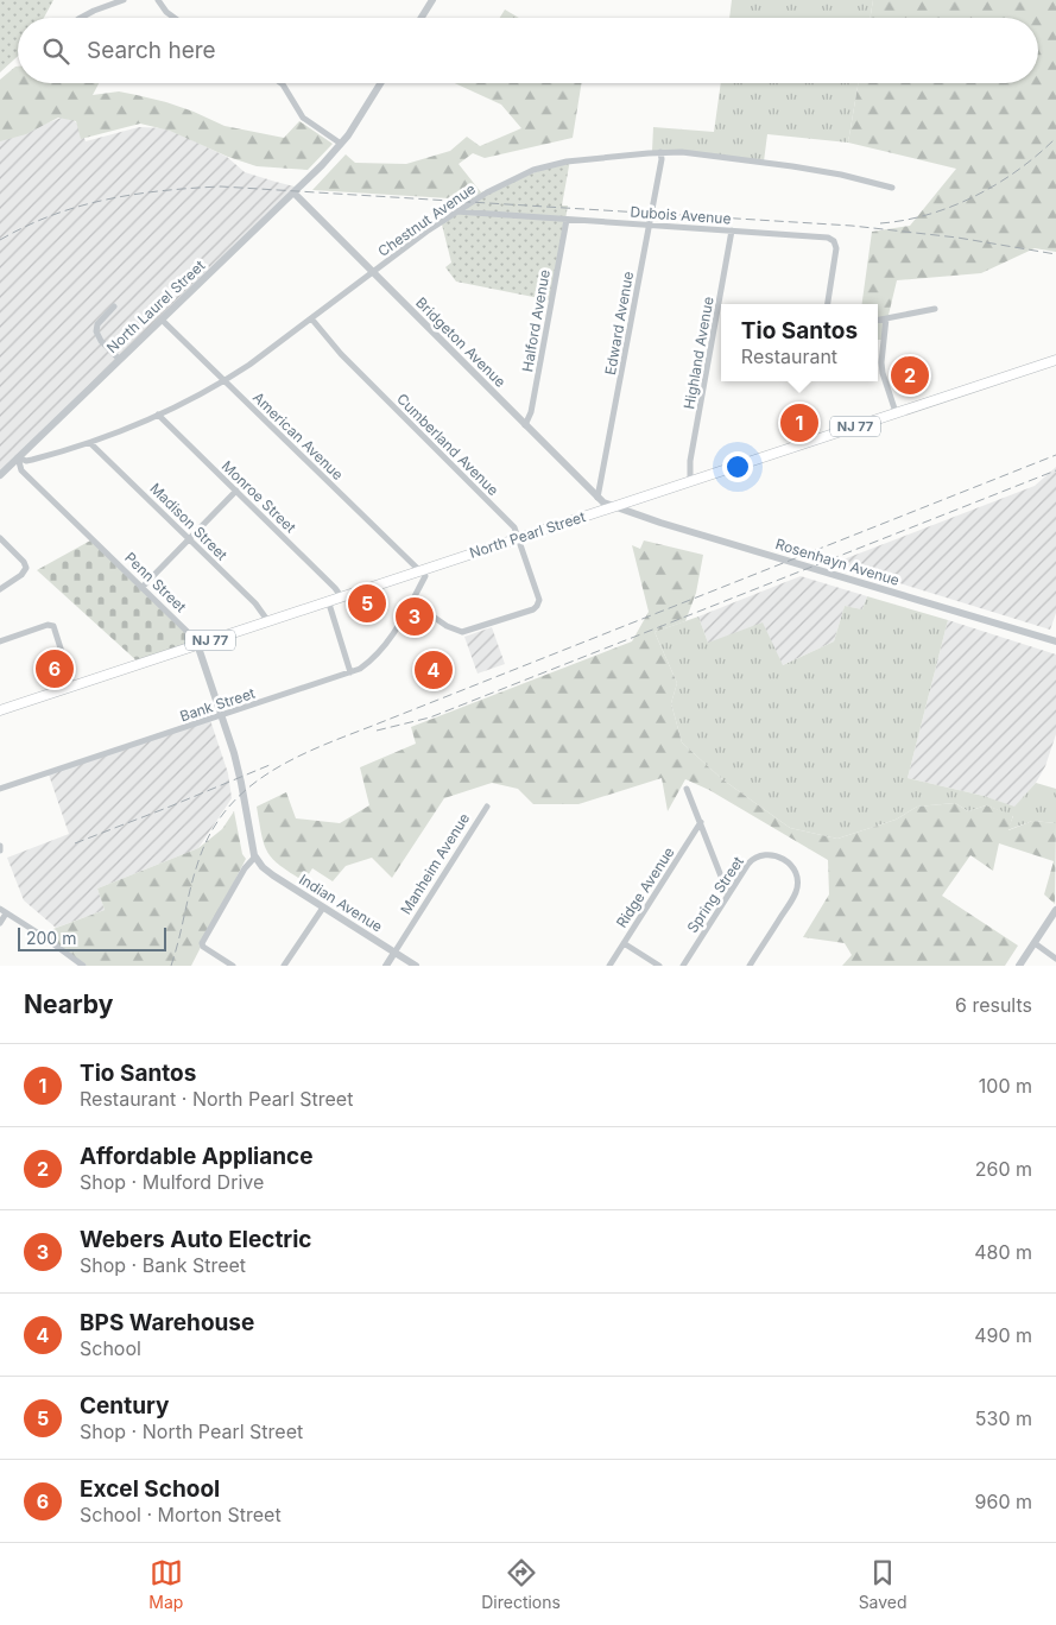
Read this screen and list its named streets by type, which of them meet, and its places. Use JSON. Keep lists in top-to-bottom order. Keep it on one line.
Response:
{"streets":{"main road":["NJ 77","North Pearl Street"],"street":["Dubois Avenue","Chestnut Avenue","North Laurel Street","Halford Avenue","Edward Avenue","Bridgeton Avenue","Highland Avenue","American Avenue","Cumberland Avenue","Monroe Street","Madison Street","Rosenhayn Avenue","Penn Street","Bank Street","Manheim Avenue","Ridge Avenue","Spring Street","Indian Avenue"]},"crossings":[["Dubois Avenue","Chestnut Avenue"],["Dubois Avenue","Halford Avenue"],["Dubois Avenue","Edward Avenue"],["Dubois Avenue","Highland Avenue"],["Chestnut Avenue","North Laurel Street"],["Chestnut Avenue","Edward Avenue"],["Chestnut Avenue","Bridgeton Avenue"],["Chestnut Avenue","American Avenue"],["Chestnut Avenue","Cumberland Avenue"],["Chestnut Avenue","Monroe Street"],["Chestnut Avenue","Madison Street"],["Chestnut Avenue","Penn Street"],["North Laurel Street","Bridgeton Avenue"],["North Laurel Street","American Avenue"],["North Laurel Street","Penn Street"],["Halford Avenue","Bridgeton Avenue"],["Edward Avenue","Bridgeton Avenue"],["Bridgeton Avenue","North Pearl Street"],["Bridgeton Avenue","Rosenhayn Avenue"],["Highland Avenue","North Pearl Street"],["American Avenue","North Pearl Street"],["American Avenue","Bank Street"],["Cumberland Avenue","North Pearl Street"],["Cumberland Avenue","Bank Street"],["Monroe Street","North Pearl Street"],["Madison Street","North Pearl Street"],["North Pearl Street","Rosenhayn Avenue"],["North Pearl Street","Penn Street"],["North Pearl Street","Bank Street"],["Penn Street","Bank Street"],["Penn Street","Indian Avenue"],["Manheim Avenue","Indian Avenue"]],"scale_bar":"200 m","page":{"search":"Search here","popup":["Tio Santos","Restaurant"],"pins":["2","1","5","3","6","4"],"scale":"200 m","heading":["Nearby","6 results"],"list":[{"mark":"1","name":"Tio Santos","note":"Restaurant · North Pearl Street","value":"100 m"},{"mark":"2","name":"Affordable Appliance","note":"Shop · Mulford Drive","value":"260 m"},{"mark":"3","name":"Webers Auto Electric","note":"Shop · Bank Street","value":"480 m"},{"mark":"4","name":"BPS Warehouse","note":"School","value":"490 m"},{"mark":"5","name":"Century","note":"Shop · North Pearl Street","value":"530 m"},{"mark":"6","name":"Excel School","note":"School · Morton Street","value":"960 m"}],"nav":["Map","Directions","Saved"]}}
